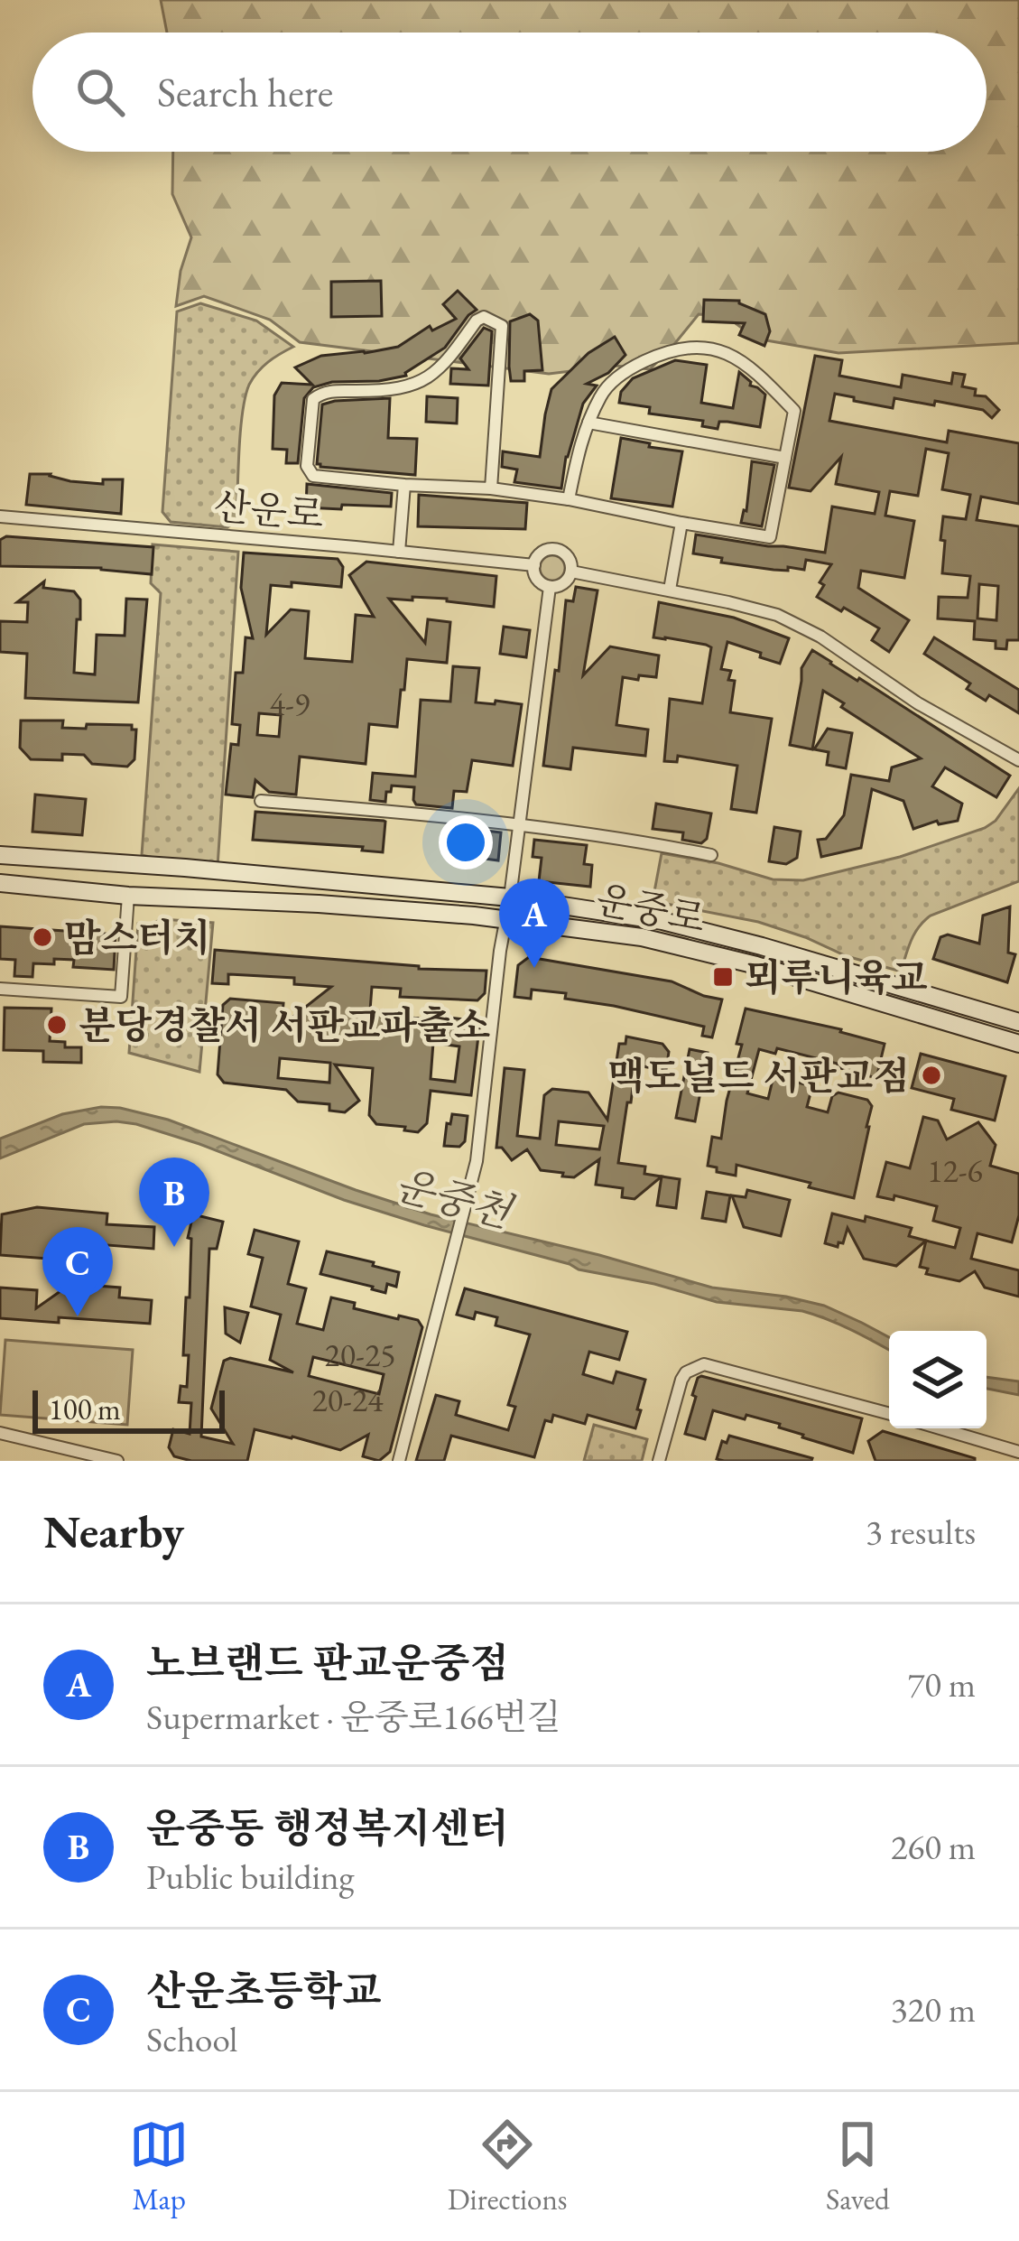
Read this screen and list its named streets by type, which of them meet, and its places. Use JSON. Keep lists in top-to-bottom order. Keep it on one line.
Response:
{"streets":{"main road":["운중로"],"street":["산운로"]},"water":["운중천"],"places":{"other":["맘스터치","분당경찰서 서판교파출소","맥도널드 서판교점"],"transit":["뫼루니육교"]},"house_numbers":["4-9","12-6","20-25","20-24"],"scale_bar":"100 m","page":{"search":"Search here","pins":["A","B","C"],"scale":"100 m","heading":["Nearby","3 results"],"list":[{"mark":"A","name":"노브랜드 판교운중점","note":"Supermarket · 운중로166번길","value":"70 m"},{"mark":"B","name":"운중동 행정복지센터","note":"Public building","value":"260 m"},{"mark":"C","name":"산운초등학교","note":"School","value":"320 m"}],"nav":["Map","Directions","Saved"]}}
